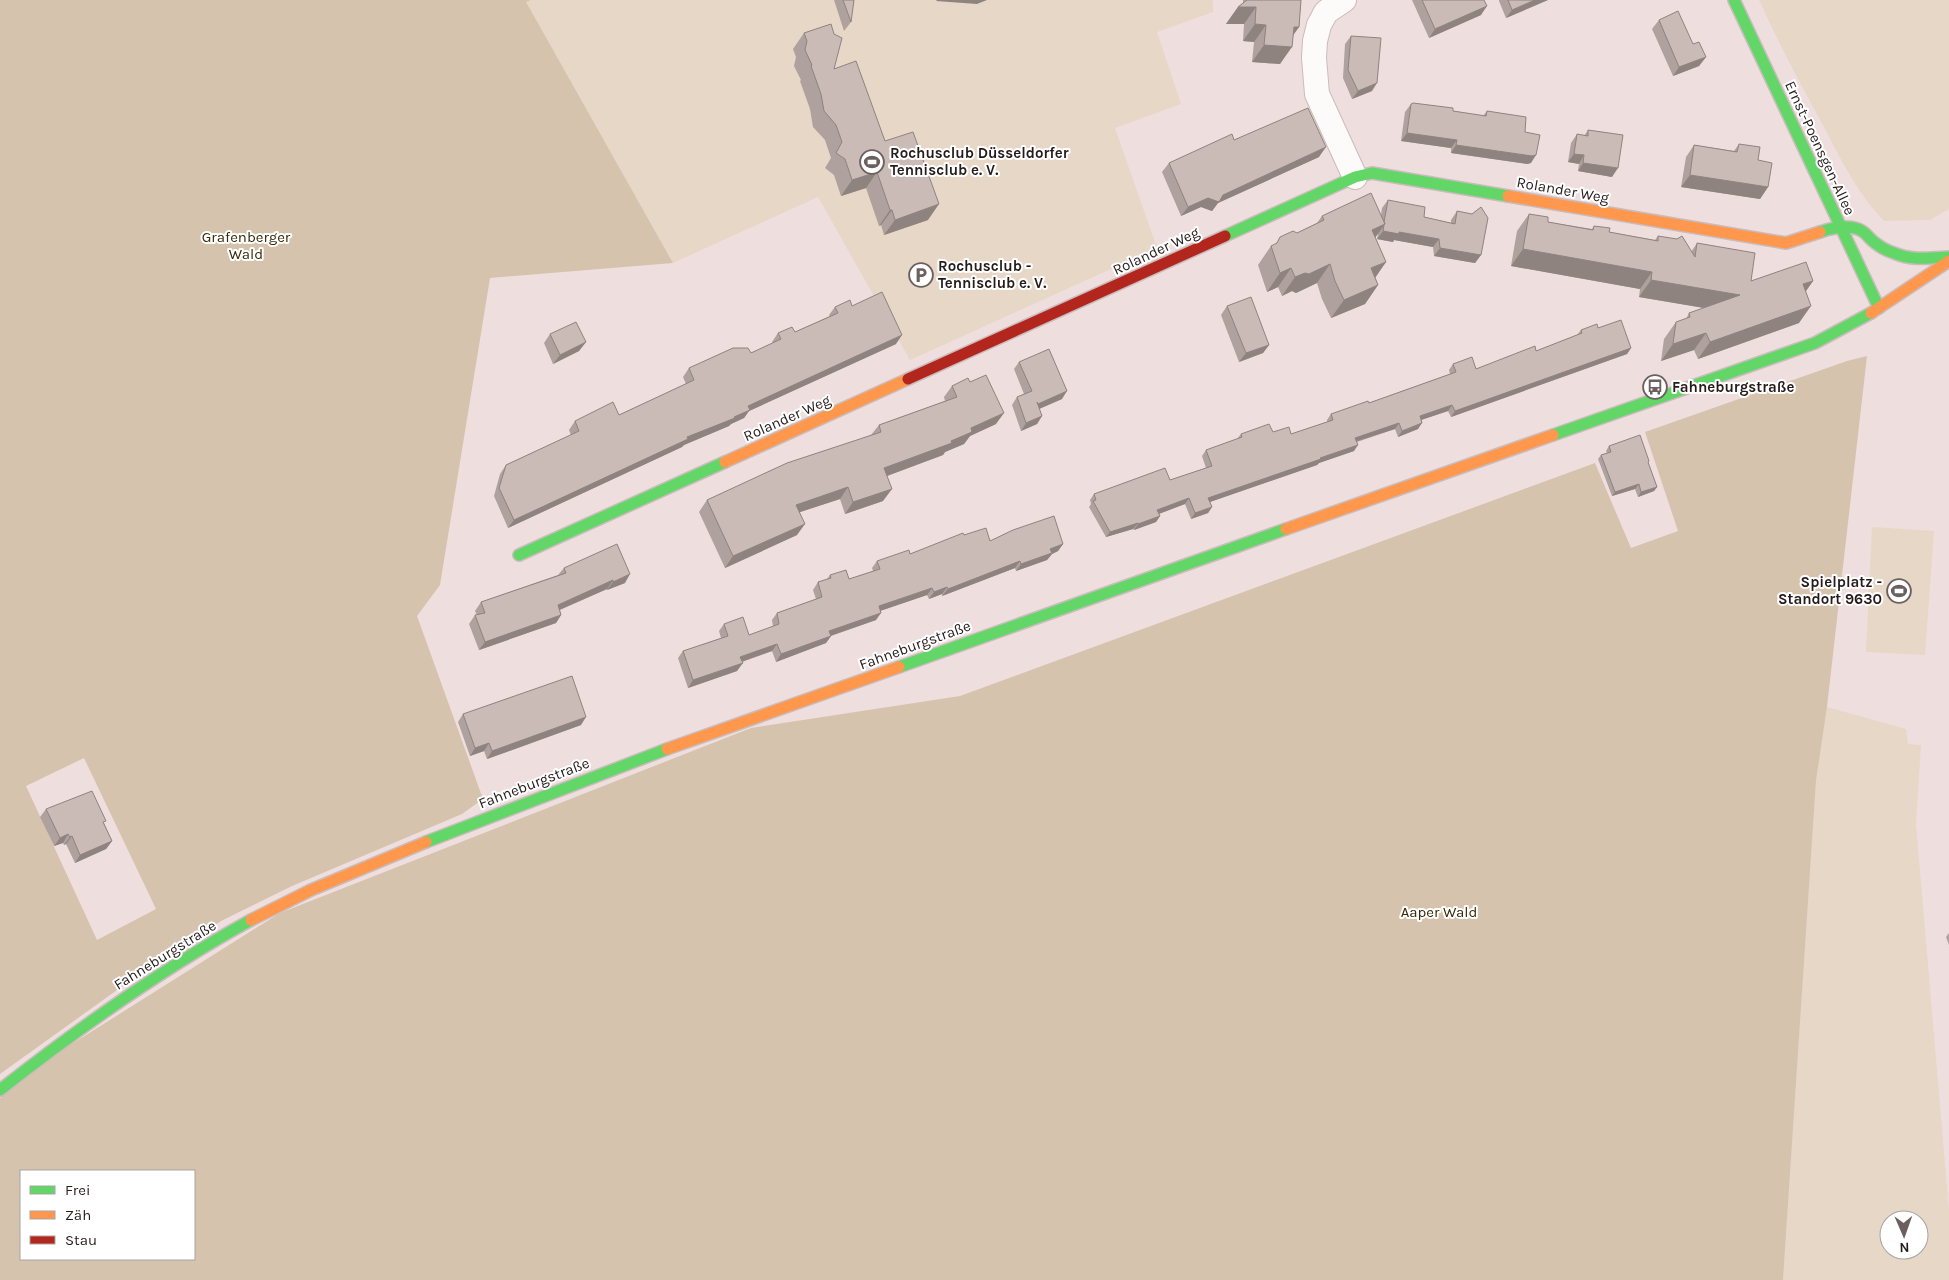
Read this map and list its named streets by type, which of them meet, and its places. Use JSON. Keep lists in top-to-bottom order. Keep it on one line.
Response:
{"streets":{"street":["Ernst-Poensgen-Allee","Rolander Weg","Fahneburgstraße"]},"crossings":[["Ernst-Poensgen-Allee","Rolander Weg"],["Ernst-Poensgen-Allee","Fahneburgstraße"]],"parks":["Grafenberger Wald","Aaper Wald"],"places":{"sports":["Rochusclub Düsseldorfer Tennisclub e. V.","Spielplatz - Standort 9630"],"parking":["Rochusclub - Tennisclub e. V."],"bus stop":["Fahneburgstraße"]},"legend":["Frei","Zäh","Stau"],"north":"bottom"}
